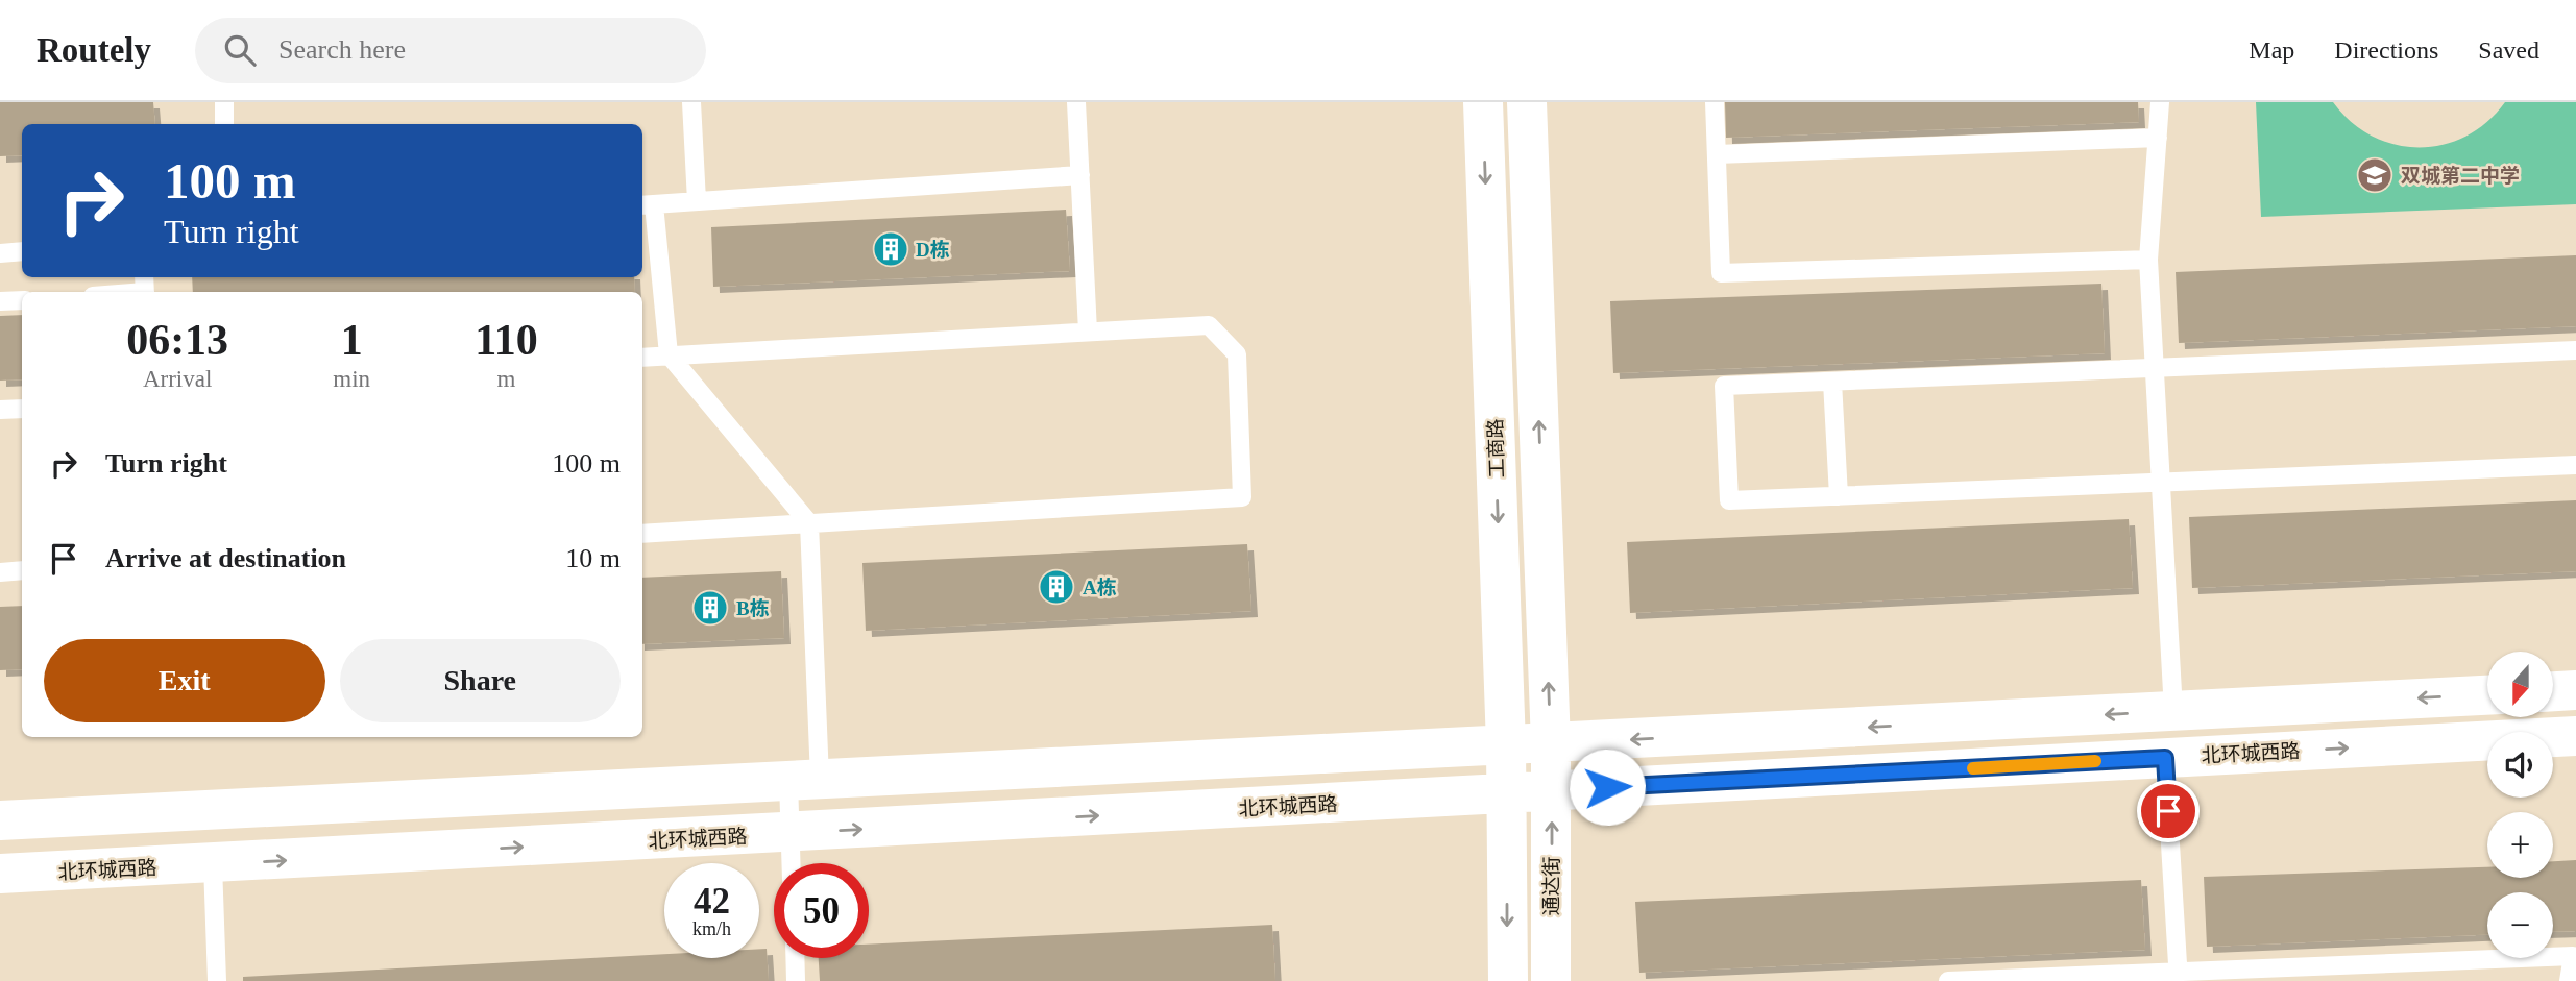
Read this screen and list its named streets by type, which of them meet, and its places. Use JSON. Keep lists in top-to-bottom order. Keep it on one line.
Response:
{"streets":{"main road":["工商路","北环城西路","通达街"]},"crossings":[["工商路","北环城西路"],["北环城西路","通达街"]],"places":{"school or university":["双城第二中学"],"building":["D栋","A栋","B栋"]},"north":"bottom","page":{"header":"Routely","search":"Search here","nav":["Map","Directions","Saved"],"turn":["100 m","Turn right"],"eta":["06:13","Arrival","1","min","110","m"],"list":[{"name":"Turn right","value":"100 m"},{"name":"Arrive at destination","value":"10 m"}],"buttons":["Exit","Share"],"map_buttons":["+","−"],"speed":"42 km/h","limit":"50"}}
